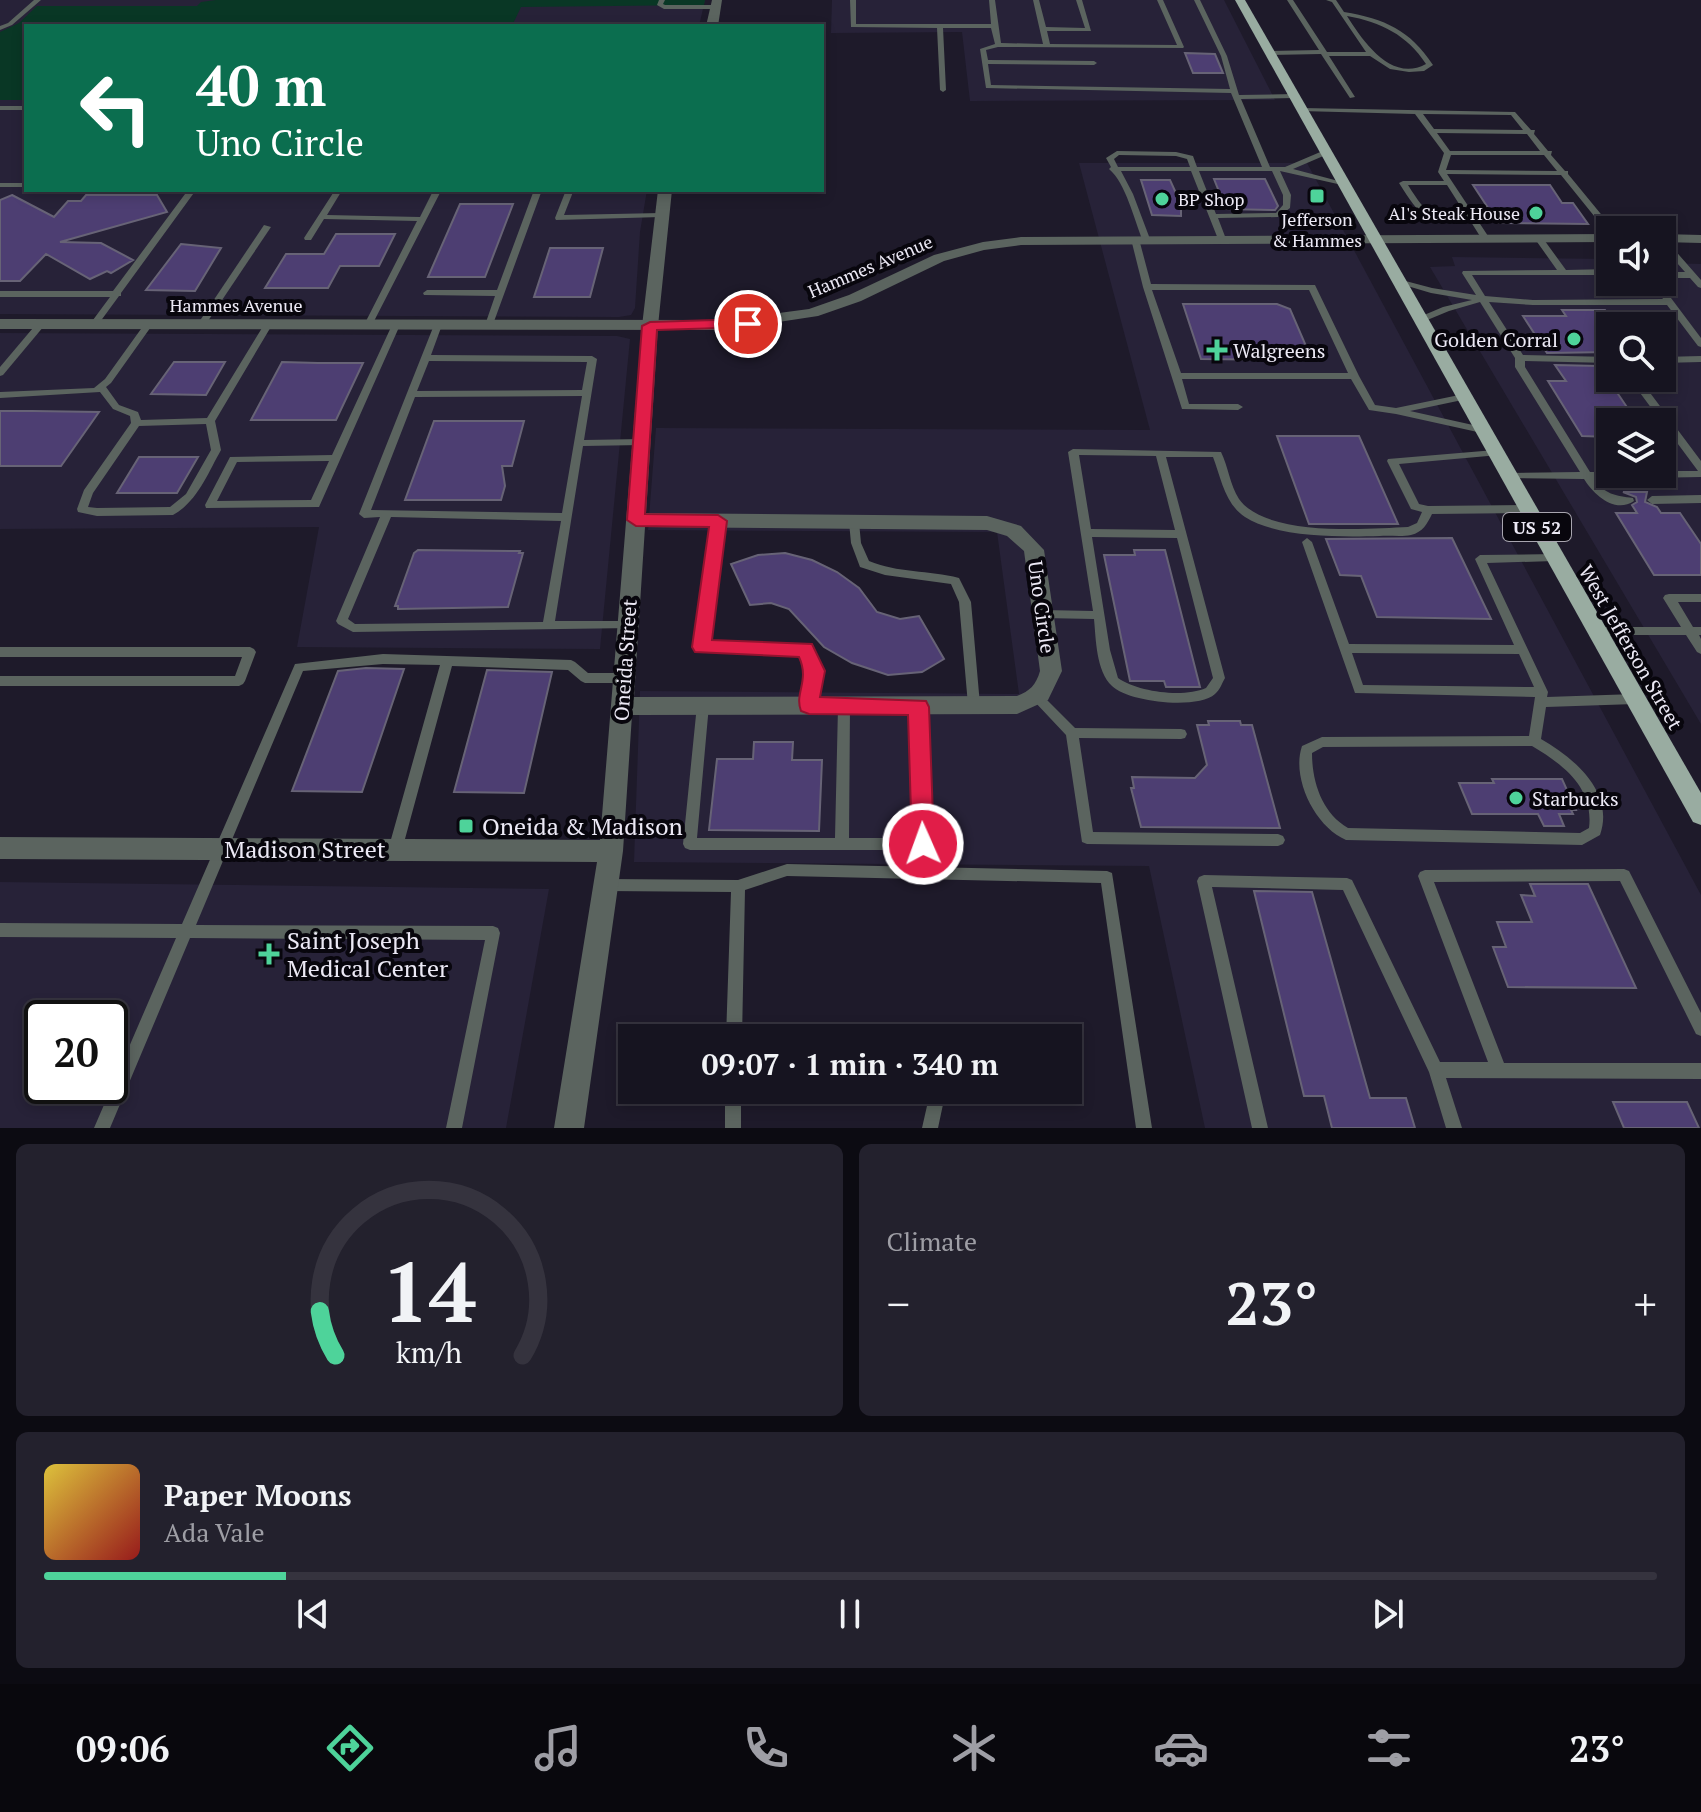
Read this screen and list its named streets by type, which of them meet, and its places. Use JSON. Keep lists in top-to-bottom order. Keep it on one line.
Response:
{"streets":{"main road":["US 52","West Jefferson Street"],"street":["Hammes Avenue","Uno Circle","Oneida Street","Madison Street"]},"crossings":[["Hammes Avenue","West Jefferson Street"],["Hammes Avenue","Oneida Street"],["Uno Circle","Oneida Street"],["Oneida Street","Madison Street"]],"places":{"transit":["Jefferson & Hammes","Oneida & Madison"],"other":["BP Shop","Al's Steak House","Golden Corral","Starbucks"],"health":["Walgreens","Saint Joseph Medical Center"]},"page":{"turn":["40 m","Uno Circle"],"limit":"20","trip":"09:07 · 1 min · 340 m","tile":"Climate","heat":["−","23°","+"],"song":["Paper Moons","Ada Vale"],"tabs":["09:06","23°"],"gauge":["14","km/h"]}}
